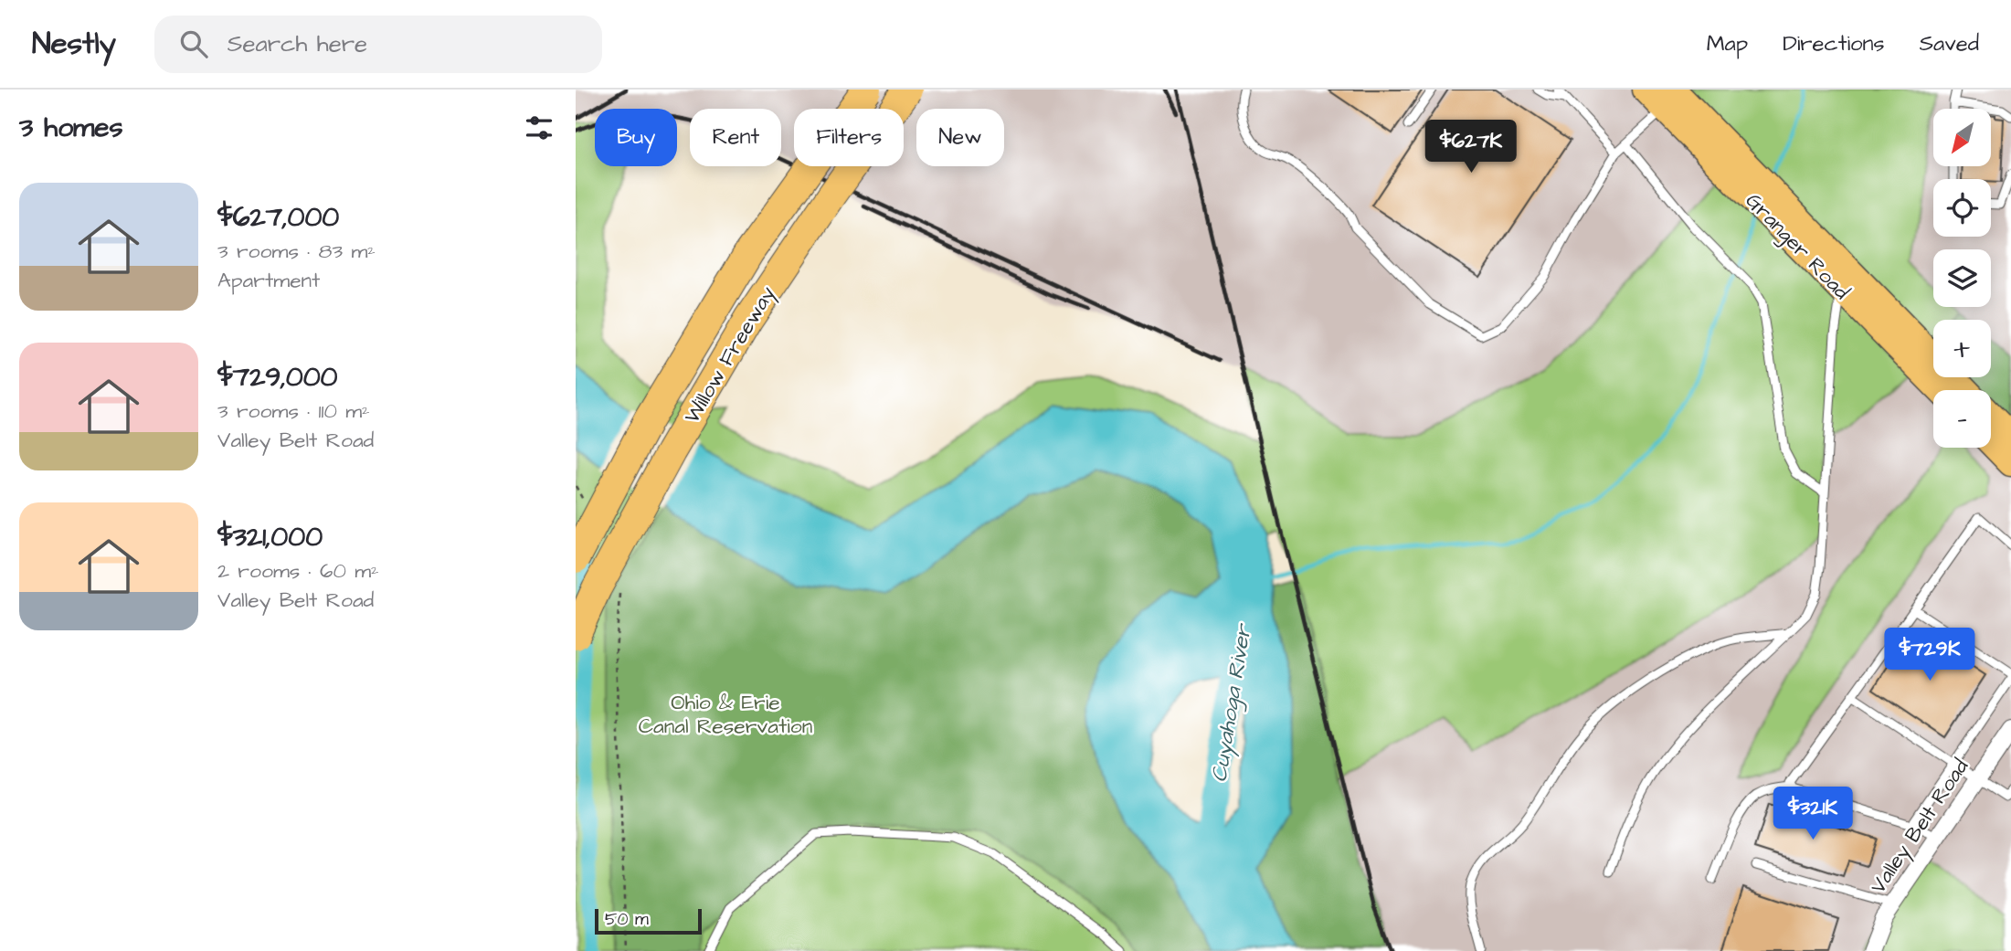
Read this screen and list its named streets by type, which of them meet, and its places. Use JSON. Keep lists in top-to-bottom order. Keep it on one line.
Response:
{"streets":{"highway":["Willow Freeway"],"main road":["Granger Road"],"street":["Valley Belt Road"]},"water":["Cuyahoga River"],"parks":["Ohio & Erie Canal Reservation"],"scale_bar":"50 m","north":"bottom left","page":{"header":"Nestly","search":"Search here","nav":["Map","Directions","Saved"],"heading":"3 homes","map_buttons":["+","−"],"chip":["Buy","Rent","Filters","New"],"price":["$627K","$729K","$321K"],"list":[{"name":"$627,000","note":"3 rooms · 83 m² · Apartment"},{"name":"$729,000","note":"3 rooms · 110 m² · Valley Belt Road"},{"name":"$321,000","note":"2 rooms · 60 m² · Valley Belt Road"}],"scale":"50 m"}}
